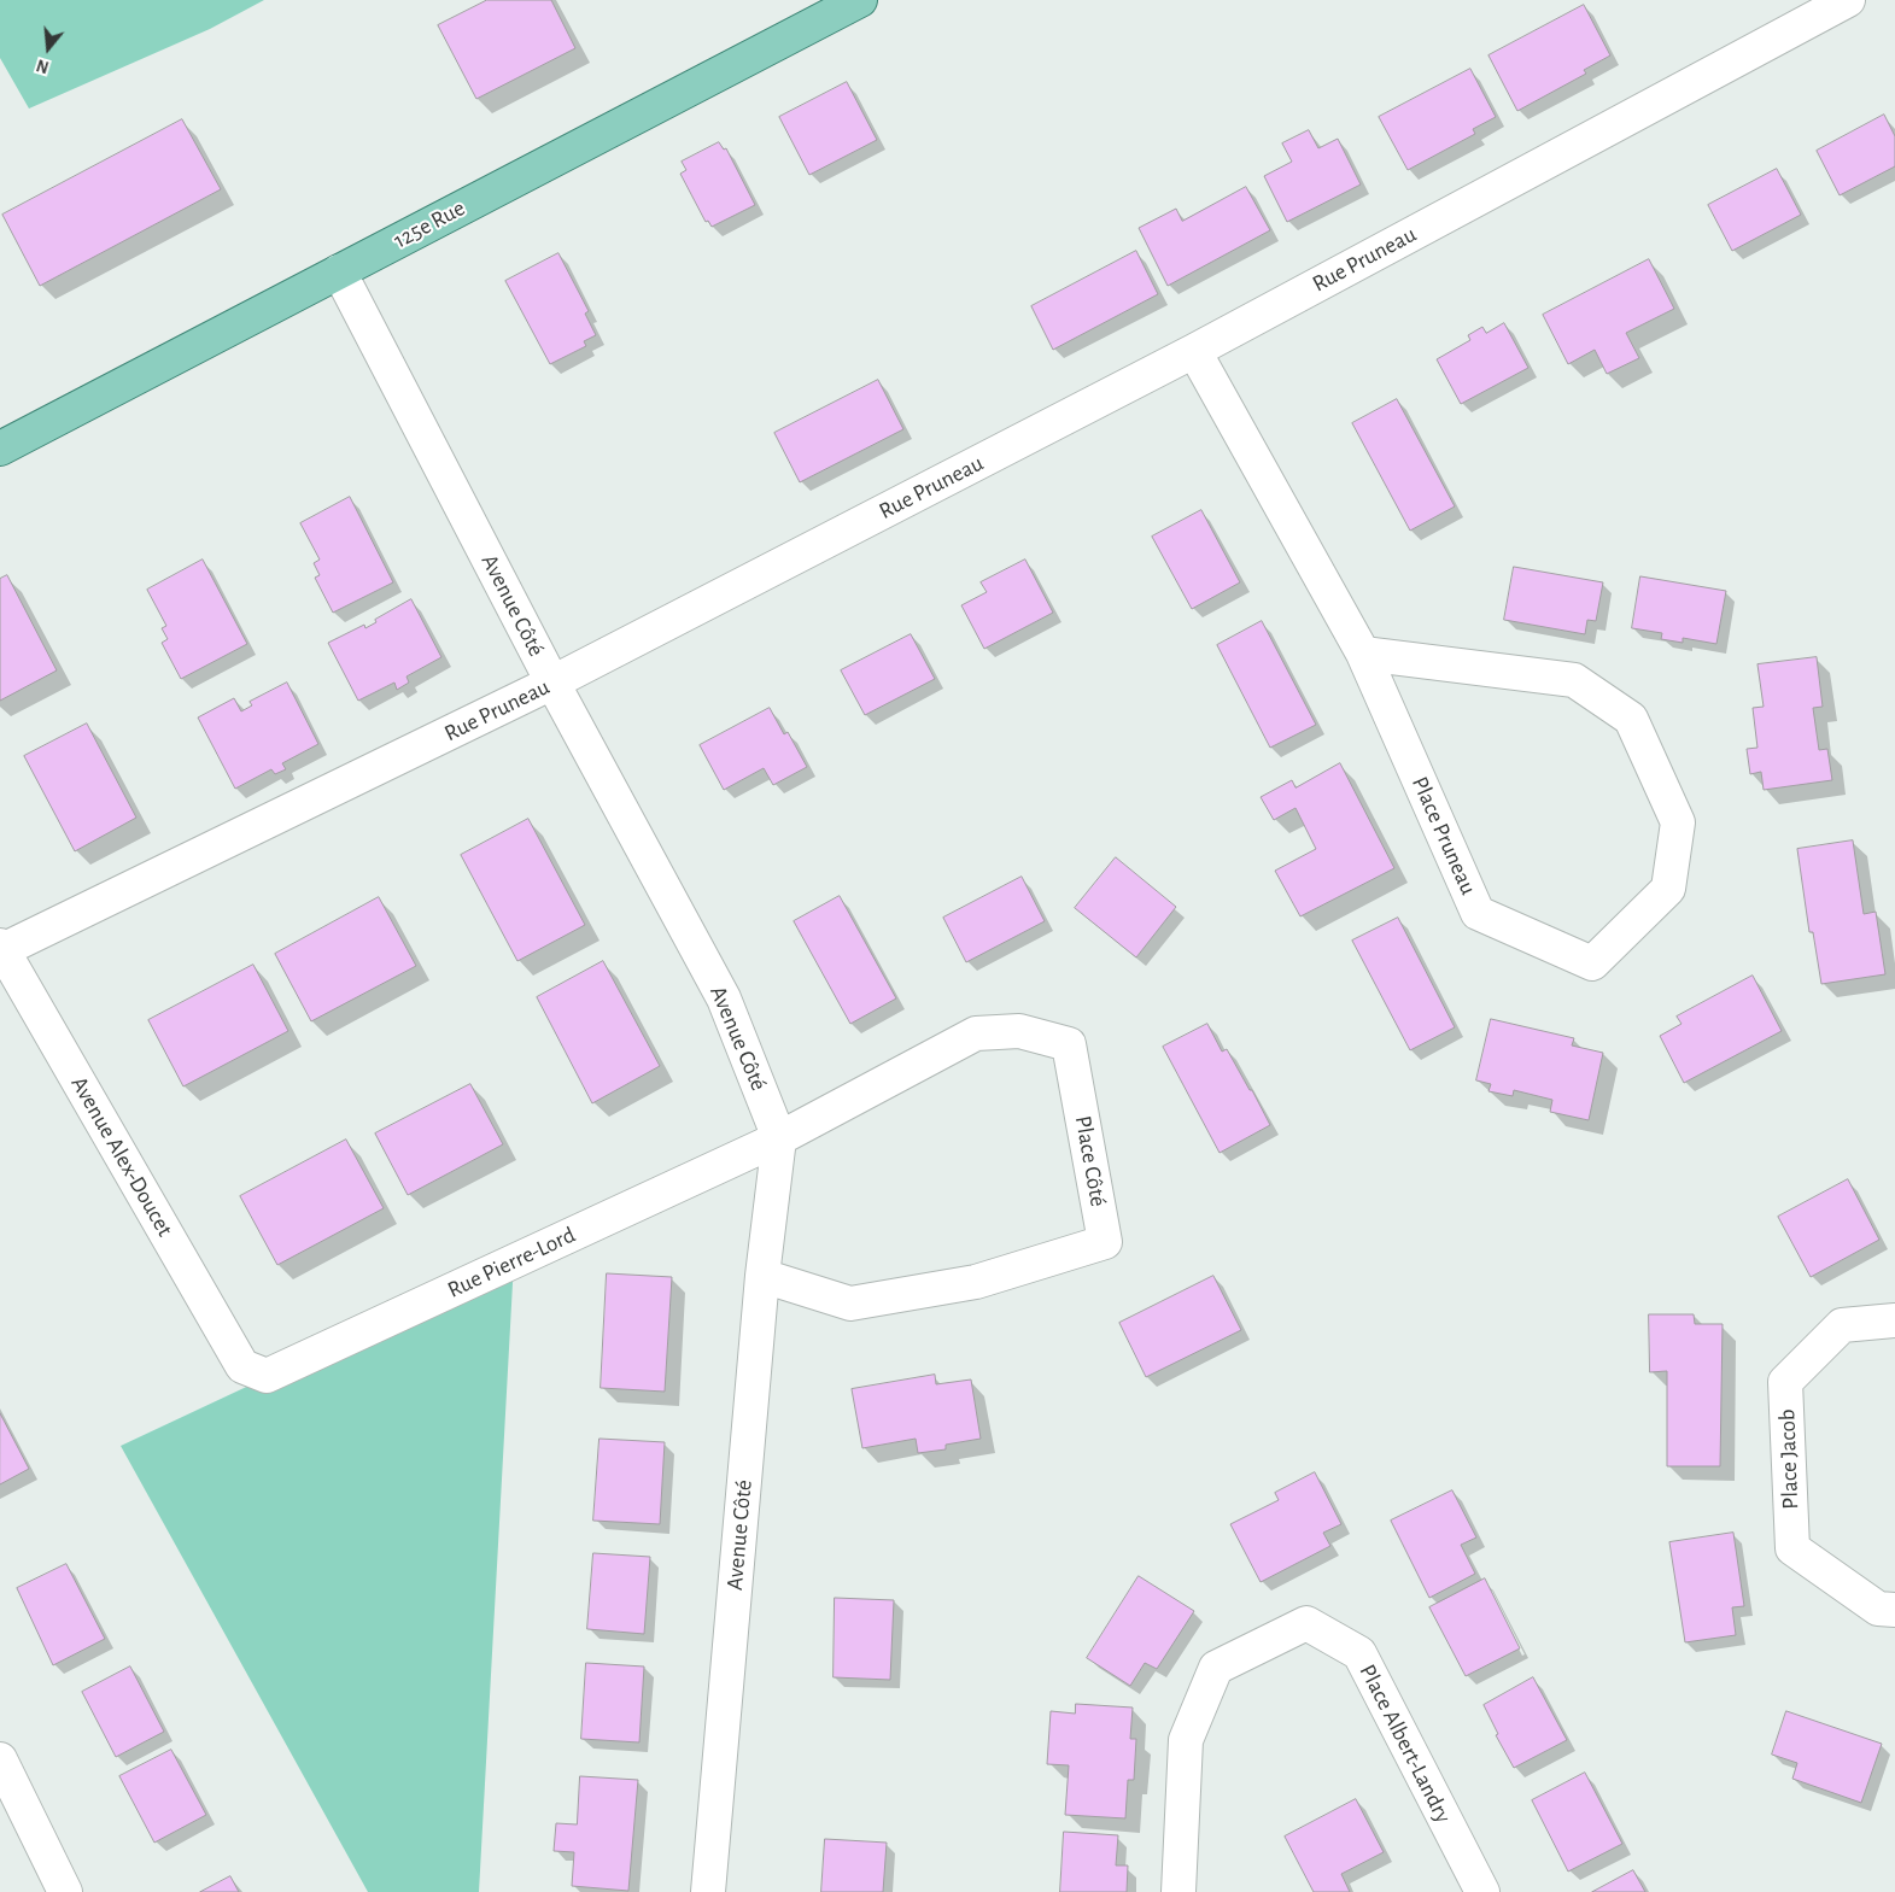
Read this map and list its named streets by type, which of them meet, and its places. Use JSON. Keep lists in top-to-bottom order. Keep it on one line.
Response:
{"streets":{"main road":["125e Rue"],"street":["Rue Pruneau","Avenue Côté","Place Pruneau","Avenue Alex-Doucet","Place Côté","Rue Pierre-Lord","Place Jacob","Place Albert-Landry"]},"crossings":[["125e Rue","Avenue Côté"],["Rue Pruneau","Avenue Côté"],["Rue Pruneau","Place Pruneau"],["Rue Pruneau","Avenue Alex-Doucet"],["Avenue Côté","Place Côté"],["Avenue Côté","Rue Pierre-Lord"],["Avenue Alex-Doucet","Rue Pierre-Lord"],["Place Côté","Rue Pierre-Lord"]],"north":"bottom"}
